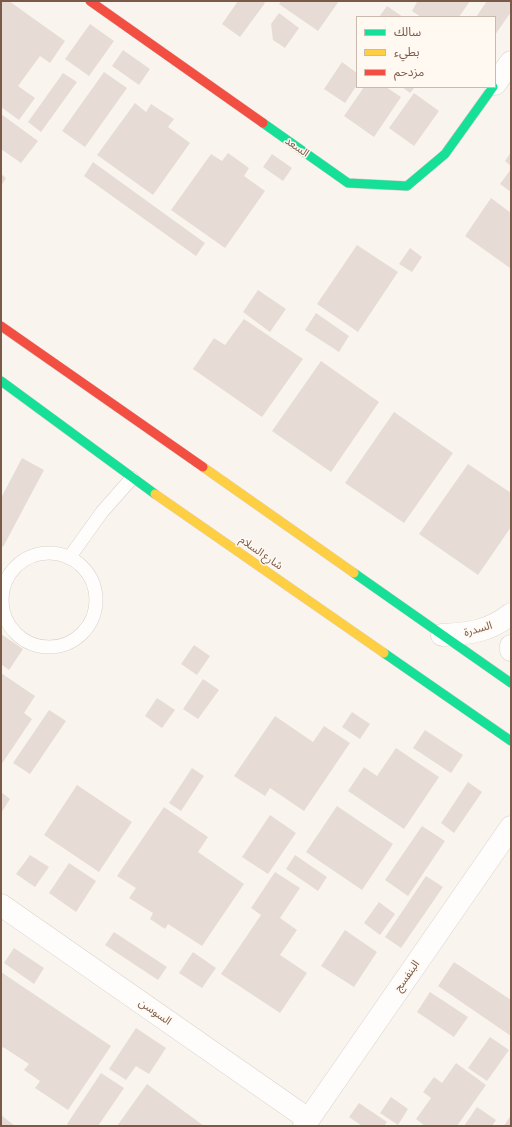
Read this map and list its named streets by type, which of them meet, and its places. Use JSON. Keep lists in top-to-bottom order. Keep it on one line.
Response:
{"streets":{"main road":["السعد","شارع السلام"],"street":["السدرة","البنفسج","السوسن"]},"crossings":[["البنفسج","السوسن"]],"legend":["سالك","بطيء","مزدحم"]}
